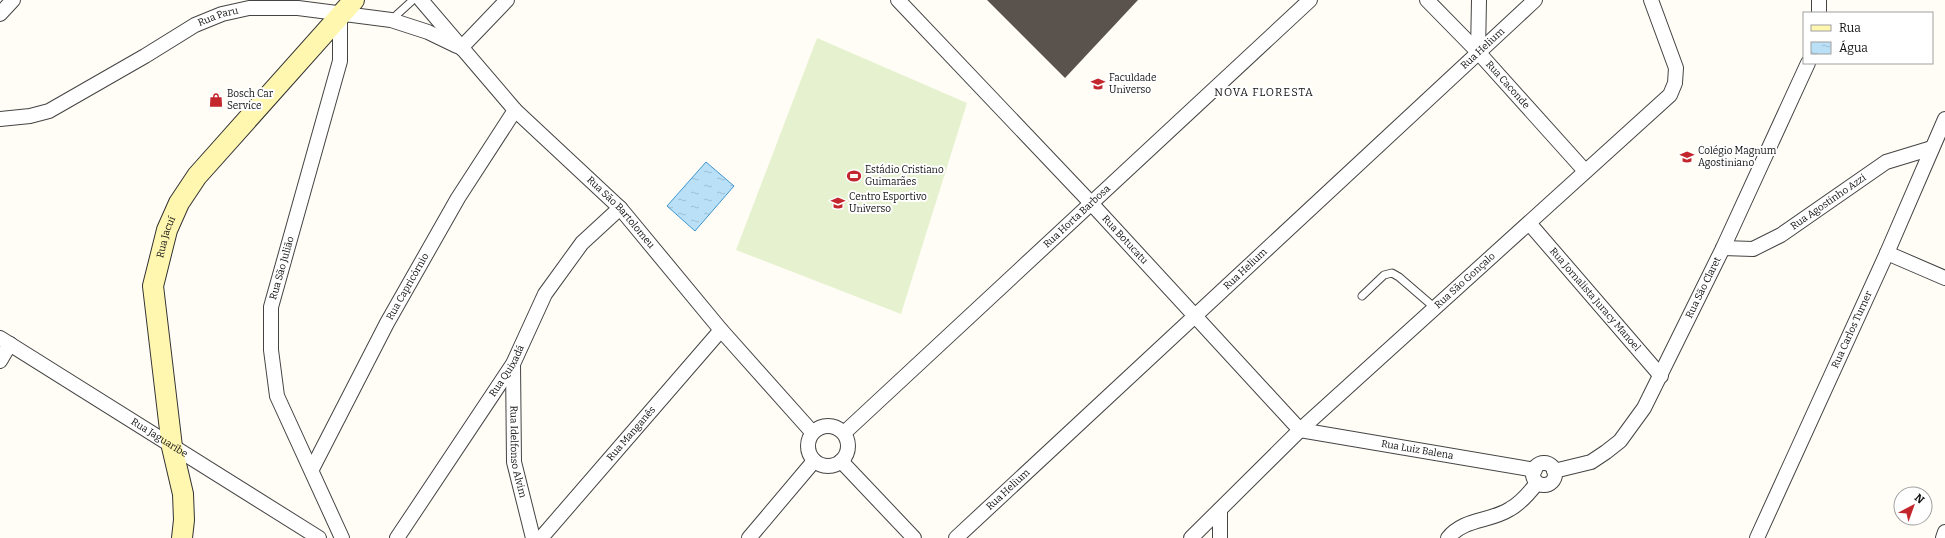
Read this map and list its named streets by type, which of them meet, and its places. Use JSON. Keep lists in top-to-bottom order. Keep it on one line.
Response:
{"streets":{"main road":["Rua Jacuí"],"street":["Rua Paru","Rua Helium","Rua Caconde","Rua Agostinho Azzi","Rua São Bartolomeu","Rua Horta Barbosa","Rua Botucatu","Rua São Julião","Rua São Gonçalo","Rua Capricórnio","Rua São Claret","Rua Jornalista Juracy Manoel","Rua Carlos Turner","Rua Quixadá","Rua Manganês","Rua Jaguaribe","Rua Luiz Balena","Rua Idelfonso Alvim"]},"crossings":[["Rua Paru","Rua São Bartolomeu"],["Rua Paru","Rua Jacuí"],["Rua Paru","Rua São Julião"],["Rua Helium","Rua Caconde"],["Rua Helium","Rua Botucatu"],["Rua Caconde","Rua São Gonçalo"],["Rua Agostinho Azzi","Rua São Claret"],["Rua Agostinho Azzi","Rua Carlos Turner"],["Rua São Bartolomeu","Rua Horta Barbosa"],["Rua São Bartolomeu","Rua Capricórnio"],["Rua São Bartolomeu","Rua Quixadá"],["Rua São Bartolomeu","Rua Manganês"],["Rua Horta Barbosa","Rua Botucatu"],["Rua Jacuí","Rua São Julião"],["Rua Jacuí","Rua Jaguaribe"],["Rua Botucatu","Rua São Gonçalo"],["Rua Botucatu","Rua Luiz Balena"],["Rua São Julião","Rua Capricórnio"],["Rua São Gonçalo","Rua Jornalista Juracy Manoel"],["Rua São Gonçalo","Rua Luiz Balena"],["Rua São Claret","Rua Jornalista Juracy Manoel"],["Rua São Claret","Rua Luiz Balena"],["Rua Quixadá","Rua Idelfonso Alvim"]],"districts":["NOVA FLORESTA"],"places":{"school or university":["Faculdade Universo","Colégio Magnum Agostiniano","Centro Esportivo Universo"],"shop":["Bosch Car Service"],"sports":["Estádio Cristiano Guimarães"]},"legend":["Rua","Água"],"north":"top right"}
